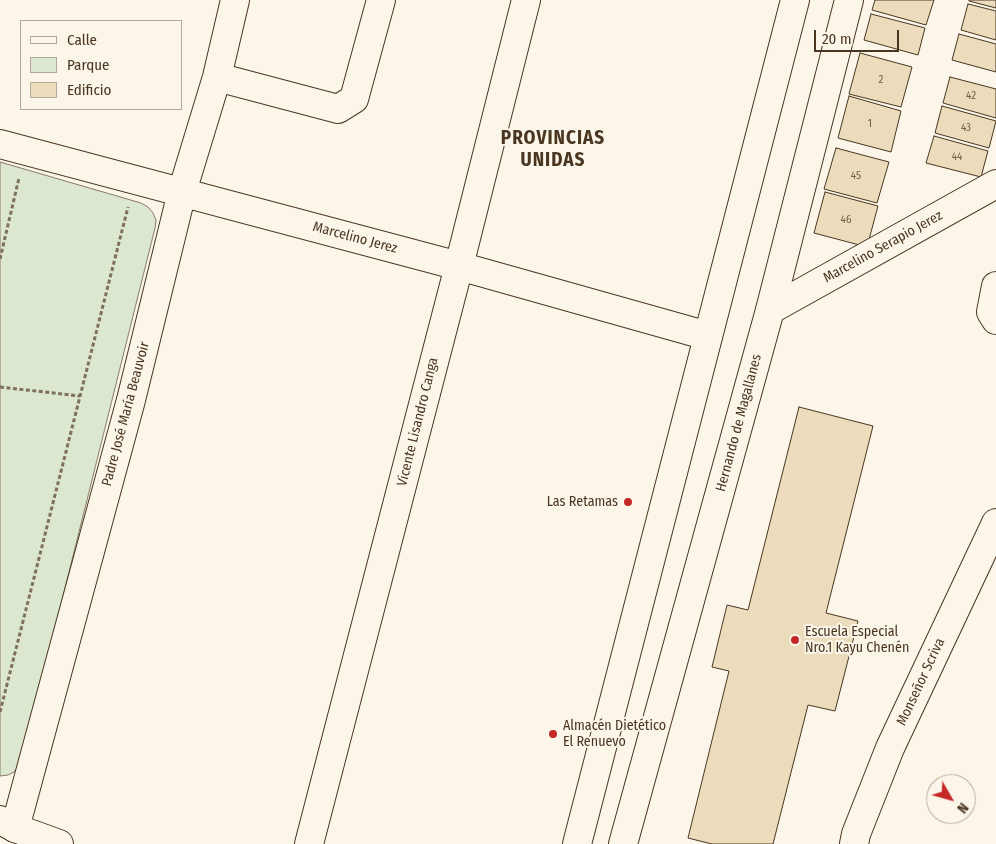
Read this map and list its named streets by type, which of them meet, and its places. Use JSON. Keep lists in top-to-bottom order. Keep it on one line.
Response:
{"streets":{"street":["Marcelino Jerez","Marcelino Serapio Jerez","Padre José María Beauvoir","Vicente Lisandro Canga","Hernando de Magallanes","Monseñor Scriva"]},"crossings":[["Marcelino Jerez","Padre José María Beauvoir"],["Marcelino Jerez","Vicente Lisandro Canga"],["Marcelino Serapio Jerez","Hernando de Magallanes"]],"districts":["PROVINCIAS UNIDAS"],"places":["Las Retamas","Escuela Especial Nro.1 Kayu Chenén","Almacén Dietético El Renuevo"],"house_numbers":["2","42","1","43","44","45","46"],"legend":["Calle","Parque","Edificio"],"scale_bar":"20 m","north":"bottom right"}
